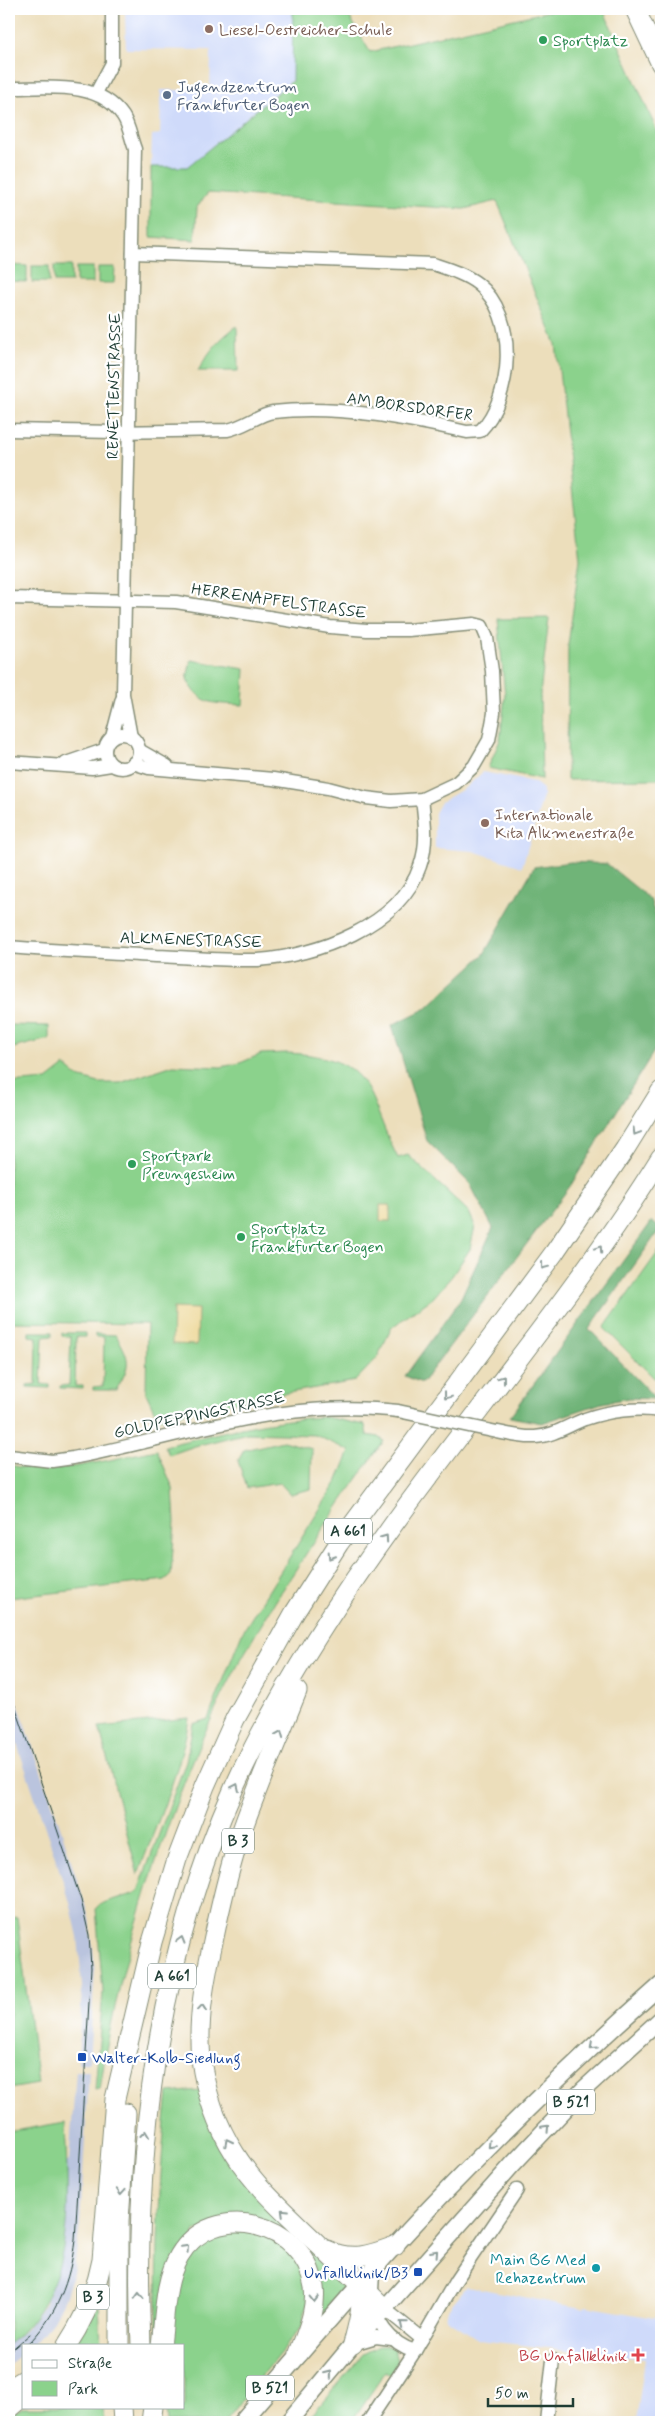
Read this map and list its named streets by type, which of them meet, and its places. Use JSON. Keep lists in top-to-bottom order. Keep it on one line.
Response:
{"streets":{"highway":["A 661","B 3"],"main road":["B 521"],"street":["RENETTENSTRASSE","AM BORSDORFER","HERRENAPFELSTRASSE","ALKMENESTRASSE","GOLDPEPPINGSTRASSE"]},"crossings":[["RENETTENSTRASSE","AM BORSDORFER"],["RENETTENSTRASSE","HERRENAPFELSTRASSE"],["HERRENAPFELSTRASSE","ALKMENESTRASSE"],["A 661","B 3"]],"places":{"other":["Liesel-Oestreicher-Schule","Sportplatz","Jugendzentrum Frankfurter Bogen","Internationale Kita Alkmenestraße","Sportpark Preungesheim","Sportplatz Frankfurter Bogen","Main BG Med Rehazentrum"],"transit":["Walter-Kolb-Siedlung","Unfallklinik/B3"],"health":["BG Unfallklinik"]},"legend":["Straße","Park"],"scale_bar":"50 m"}
